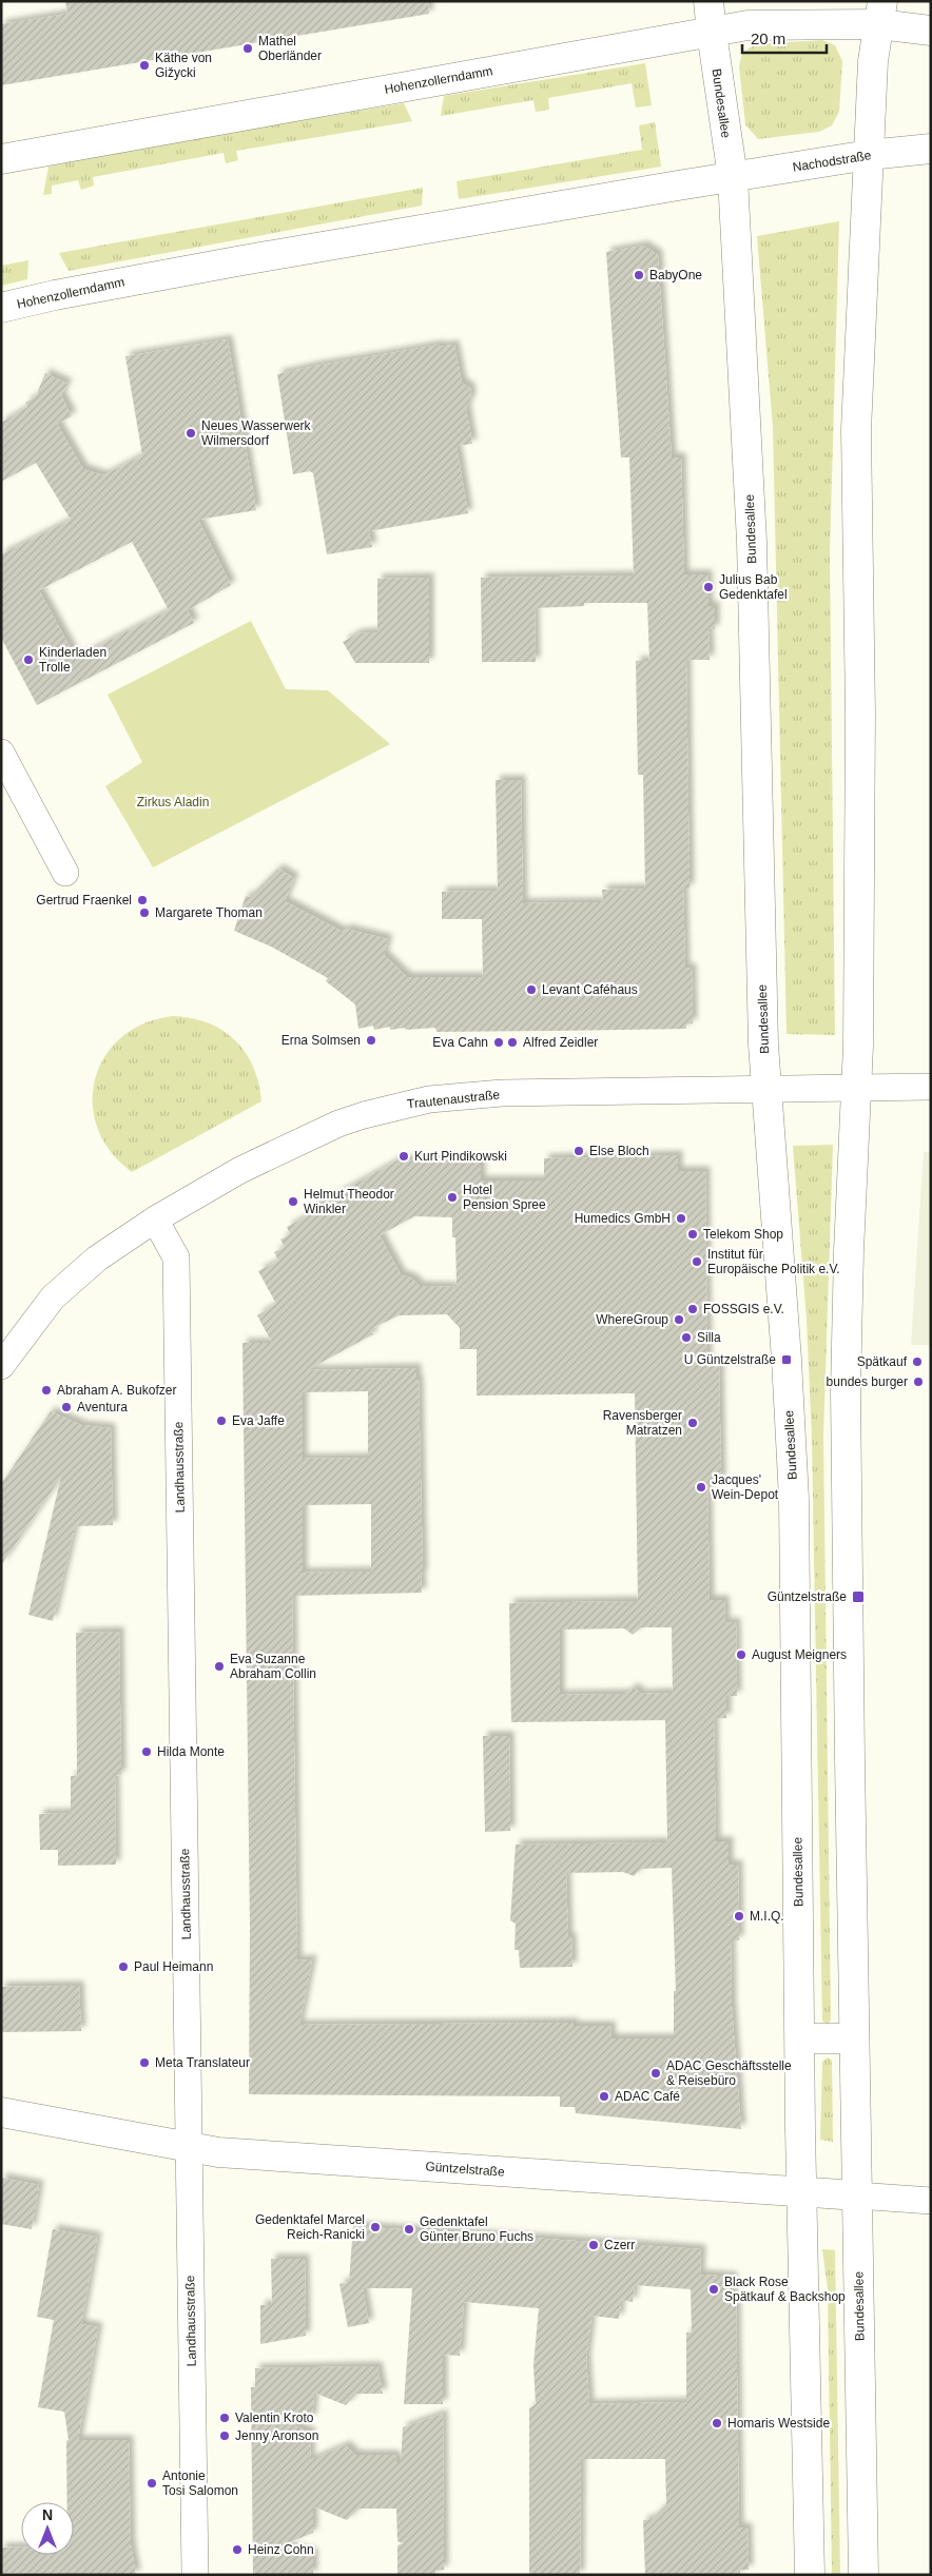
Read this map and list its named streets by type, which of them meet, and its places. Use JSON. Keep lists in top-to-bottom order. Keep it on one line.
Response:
{"streets":{"main road":["Hohenzollerndamm","Bundesallee","Nachodstraße","Güntzelstraße"],"street":["Trautenaustraße","Landhausstraße"]},"crossings":[["Hohenzollerndamm","Bundesallee"],["Hohenzollerndamm","Nachodstraße"],["Bundesallee","Nachodstraße"],["Bundesallee","Trautenaustraße"],["Bundesallee","Güntzelstraße"],["Trautenaustraße","Landhausstraße"],["Landhausstraße","Güntzelstraße"]],"parks":["Zirkus Aladin"],"places":{"other":["Mathel Oberländer","Käthe von Gižycki","BabyOne","Neues Wasserwerk Wilmersdorf","Julius Bab Gedenktafel","Kinderladen Trolle","Gertrud Fraenkel","Margarete Thoman","Levant Caféhaus","Erna Solmsen","Eva Cahn","Alfred Zeidler","Else Bloch","Kurt Pindikowski","Hotel Pension Spree","Helmut Theodor Winkler","Humedics GmbH","Telekom Shop","Institut für Europäische Politik e.V.","FOSSGIS e.V.","WhereGroup","Silla","Spätkauf","bundes burger","Abraham A. Bukofzer","Aventura","Eva Jaffe","Ravensberger Matratzen","Jacques' Wein-Depot","August Meigners","Eva Suzanne Abraham Collin","Hilda Monte","M.I.Q.","Paul Heimann","Meta Translateur","ADAC Geschäftsstelle & Reisebüro","ADAC Café","Gedenktafel Marcel Reich-Ranicki","Gedenktafel Günter Bruno Fuchs","Czerr","Black Rose Spätkauf & Backshop","Valentin Kroto","Homaris Westside","Jenny Aronson","Antonie Tosi Salomon","Heinz Cohn"],"transit":["U Güntzelstraße","Güntzelstraße"]},"scale_bar":"20 m","north":"top"}
